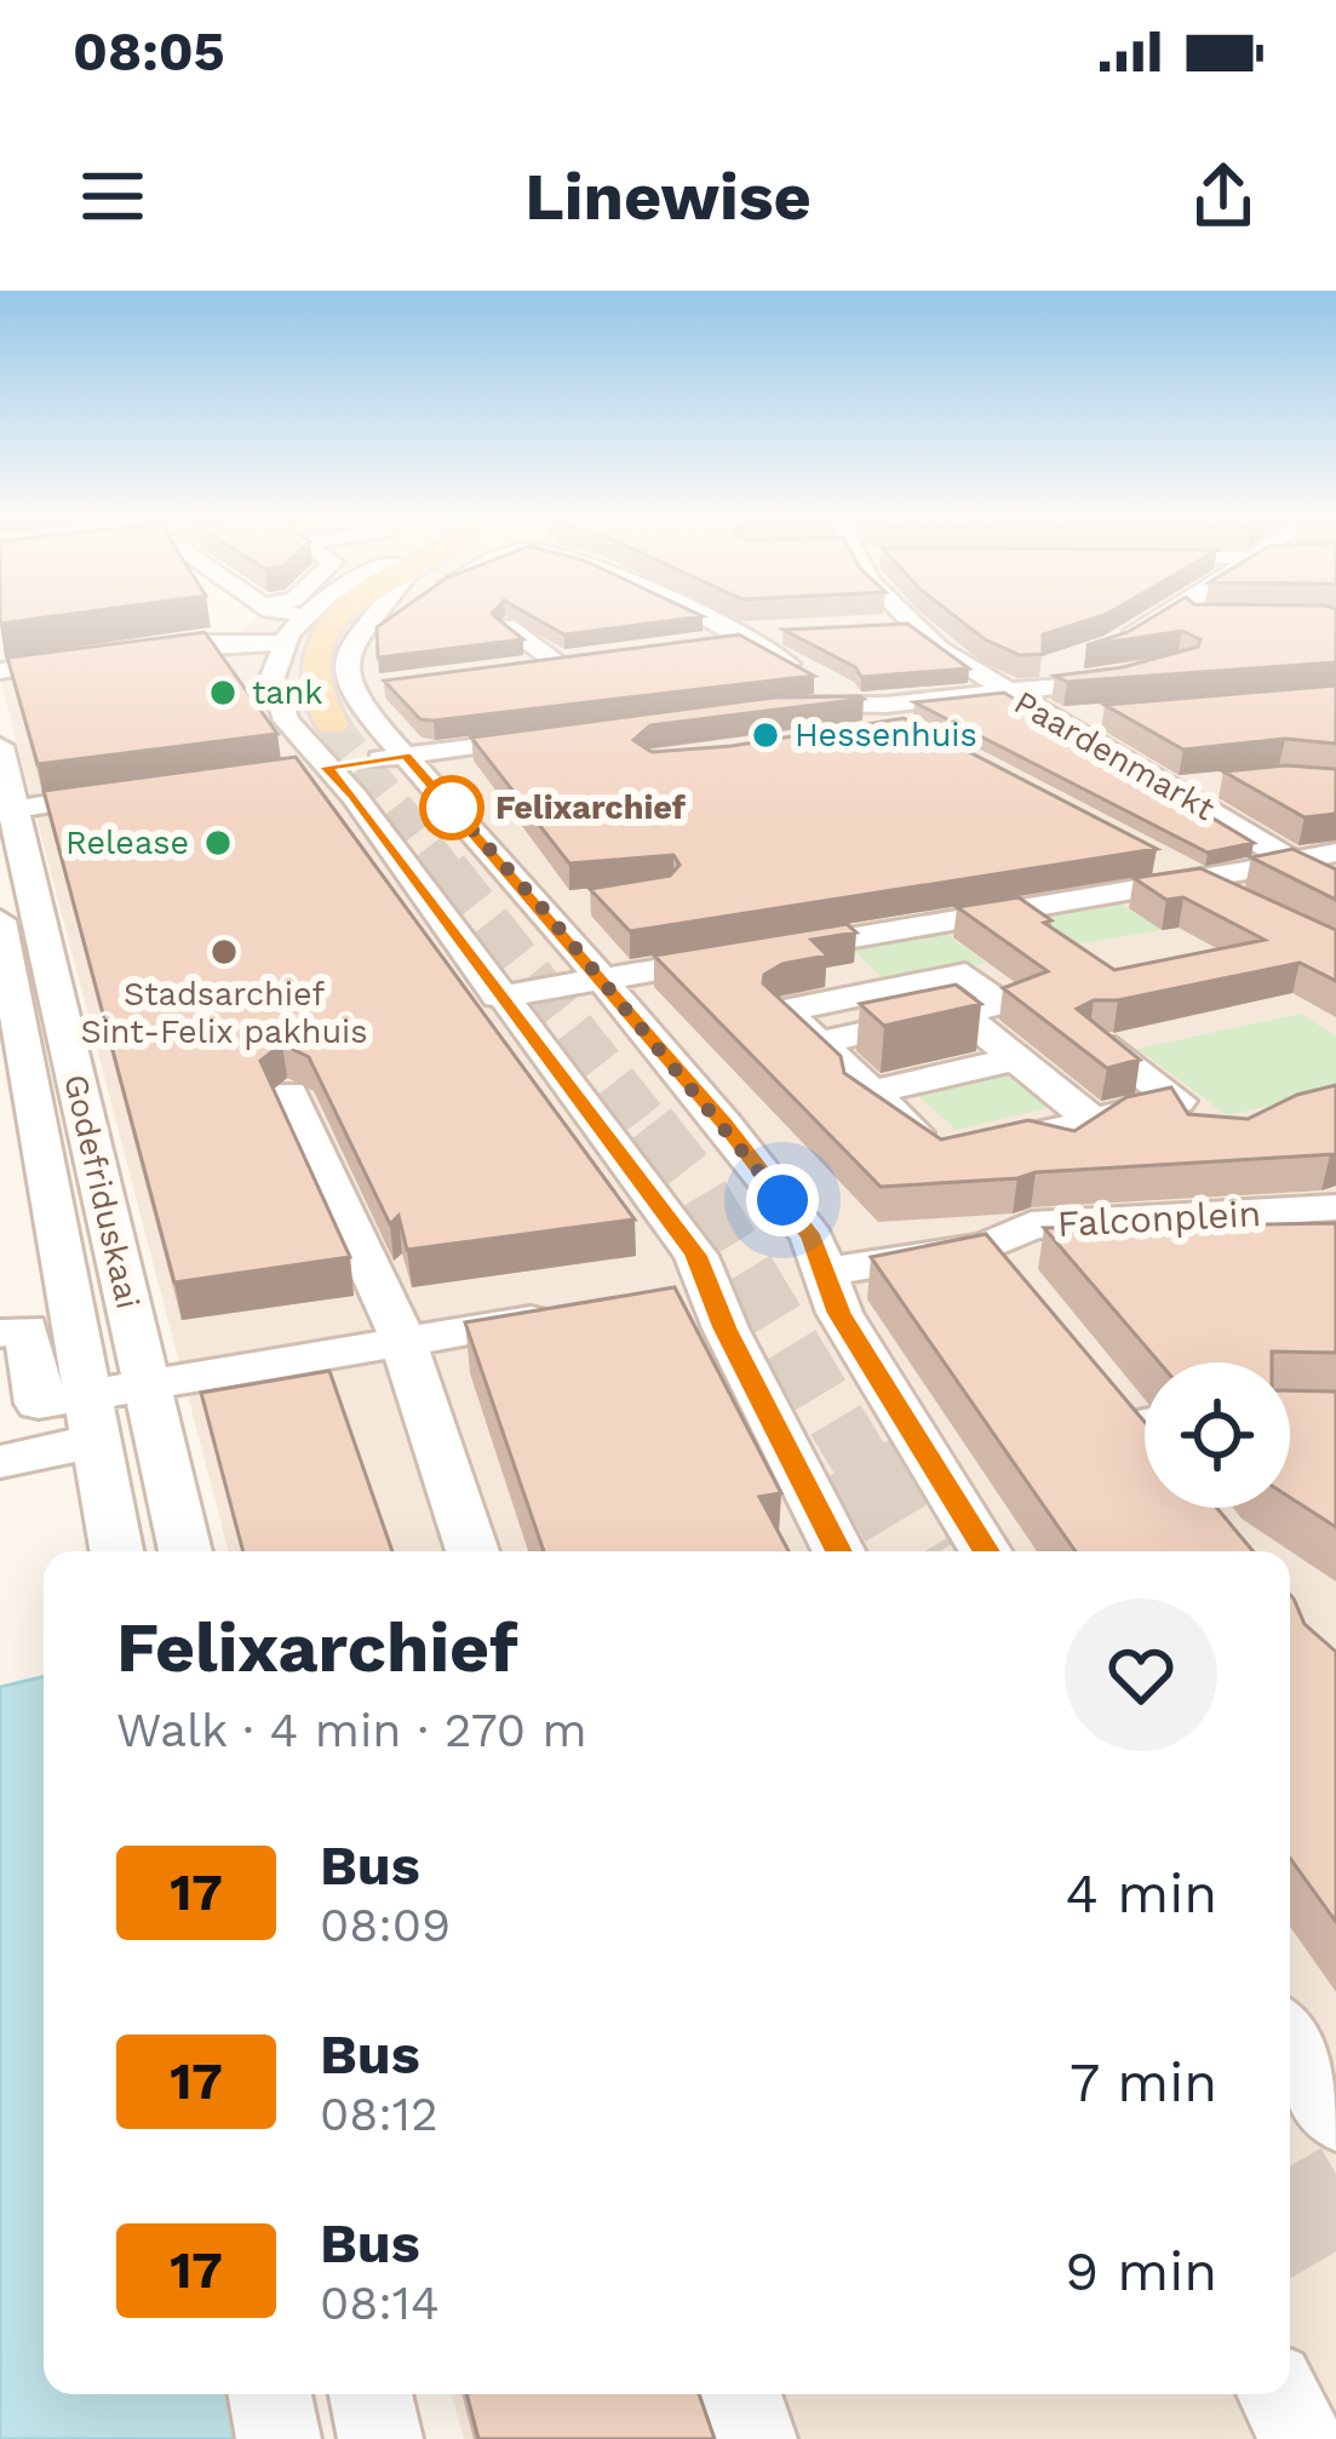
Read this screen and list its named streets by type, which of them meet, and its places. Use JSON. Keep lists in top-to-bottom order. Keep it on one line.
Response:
{"streets":{"street":["Paardenmarkt","Godefriduskaai","Falconplein"]},"places":["tank","Hessenhuis","Felixarchief","Release","Stadsarchief Sint-Felix pakhuis"],"lines":["bus line 17"],"page":{"status":"08:05","header":"Linewise","heading":["Felixarchief","Walk · 4 min · 270 m"],"list":[{"mark":"17","name":"Bus","note":"08:09","value":"4 min"},{"mark":"17","name":"Bus","note":"08:12","value":"7 min"},{"mark":"17","name":"Bus","note":"08:14","value":"9 min"}]}}
